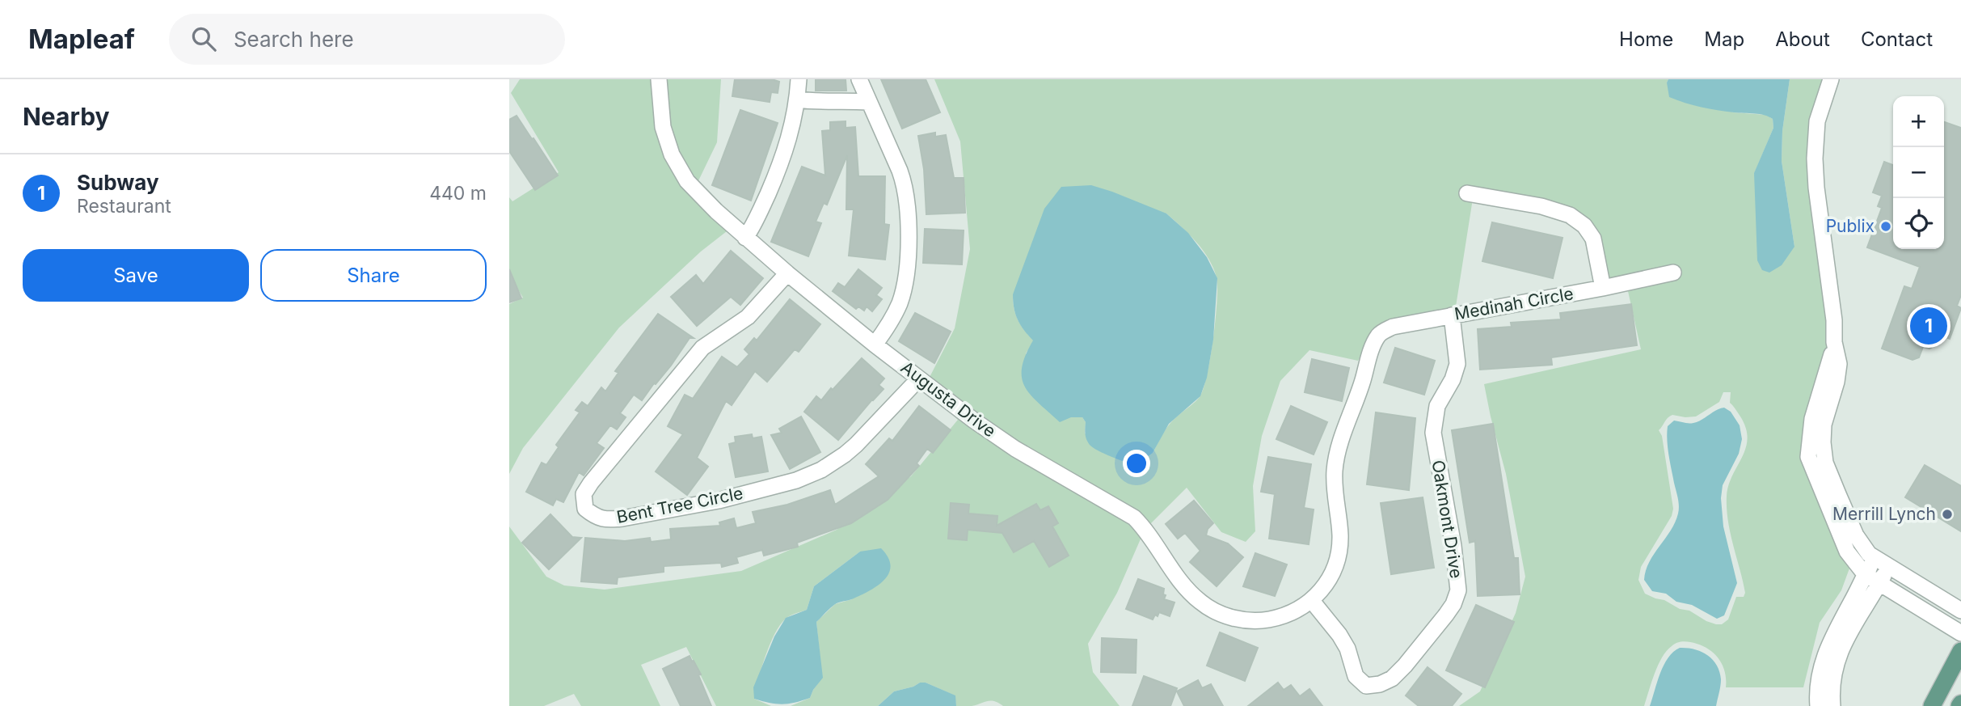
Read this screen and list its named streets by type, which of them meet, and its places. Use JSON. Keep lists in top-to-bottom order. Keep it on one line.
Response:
{"streets":{"street":["Medinah Circle","Augusta Drive","Bent Tree Circle","Oakmont Drive"]},"crossings":[["Medinah Circle","Augusta Drive"],["Medinah Circle","Oakmont Drive"],["Augusta Drive","Bent Tree Circle"],["Augusta Drive","Oakmont Drive"]],"places":["Publix","Merrill Lynch"],"page":{"header":"Mapleaf","search":"Search here","nav":["Home","Map","About","Contact"],"heading":"Nearby","map_buttons":["+","−"],"list":[{"mark":"1","name":"Subway","note":"Restaurant","value":"440 m"}],"buttons":["Save","Share"],"pins":"1"}}
